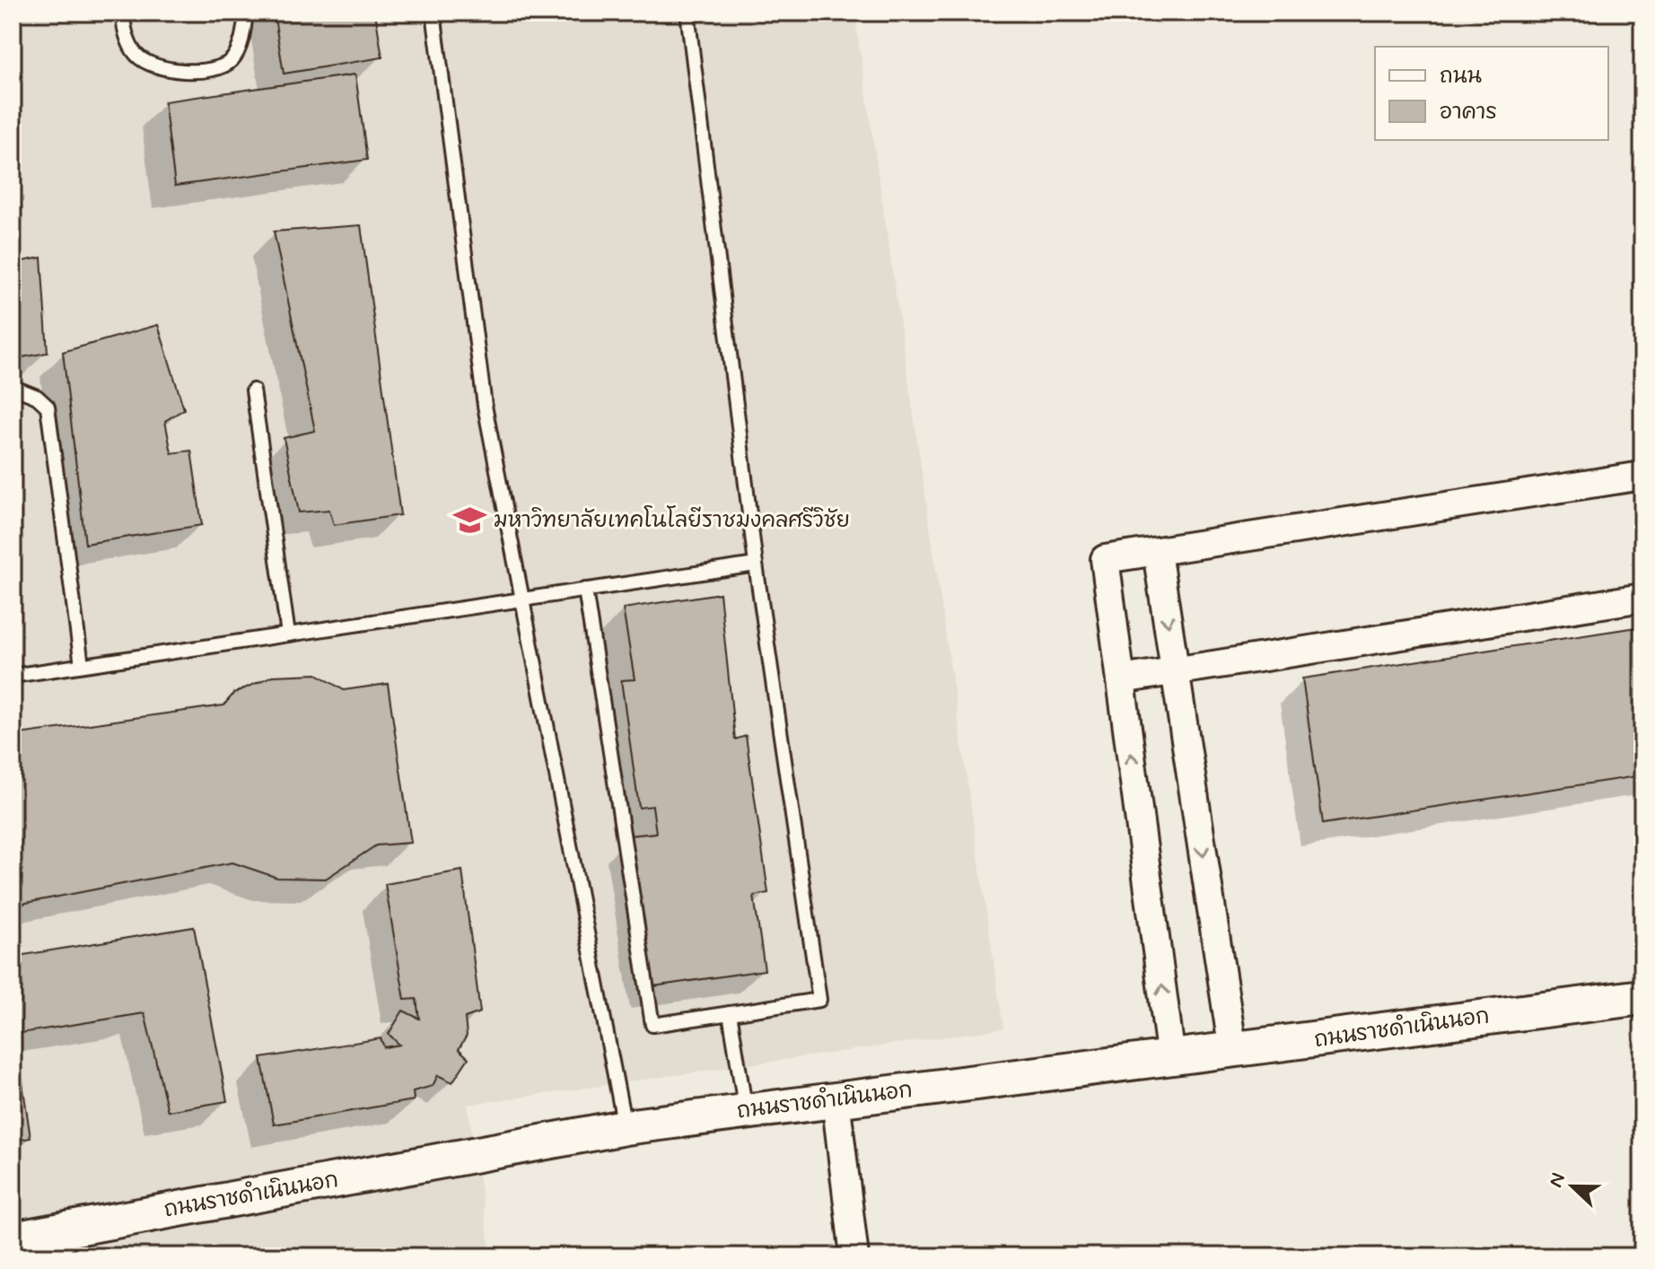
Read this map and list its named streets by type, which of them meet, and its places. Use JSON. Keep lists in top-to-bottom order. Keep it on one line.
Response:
{"streets":{"street":["ถนนราชดำเนินนอก"]},"places":{"school or university":["มหาวิทยาลัยเทคโนโลยีราชมงคลศรีวิชัย"]},"legend":["ถนน","อาคาร"],"north":"left"}
